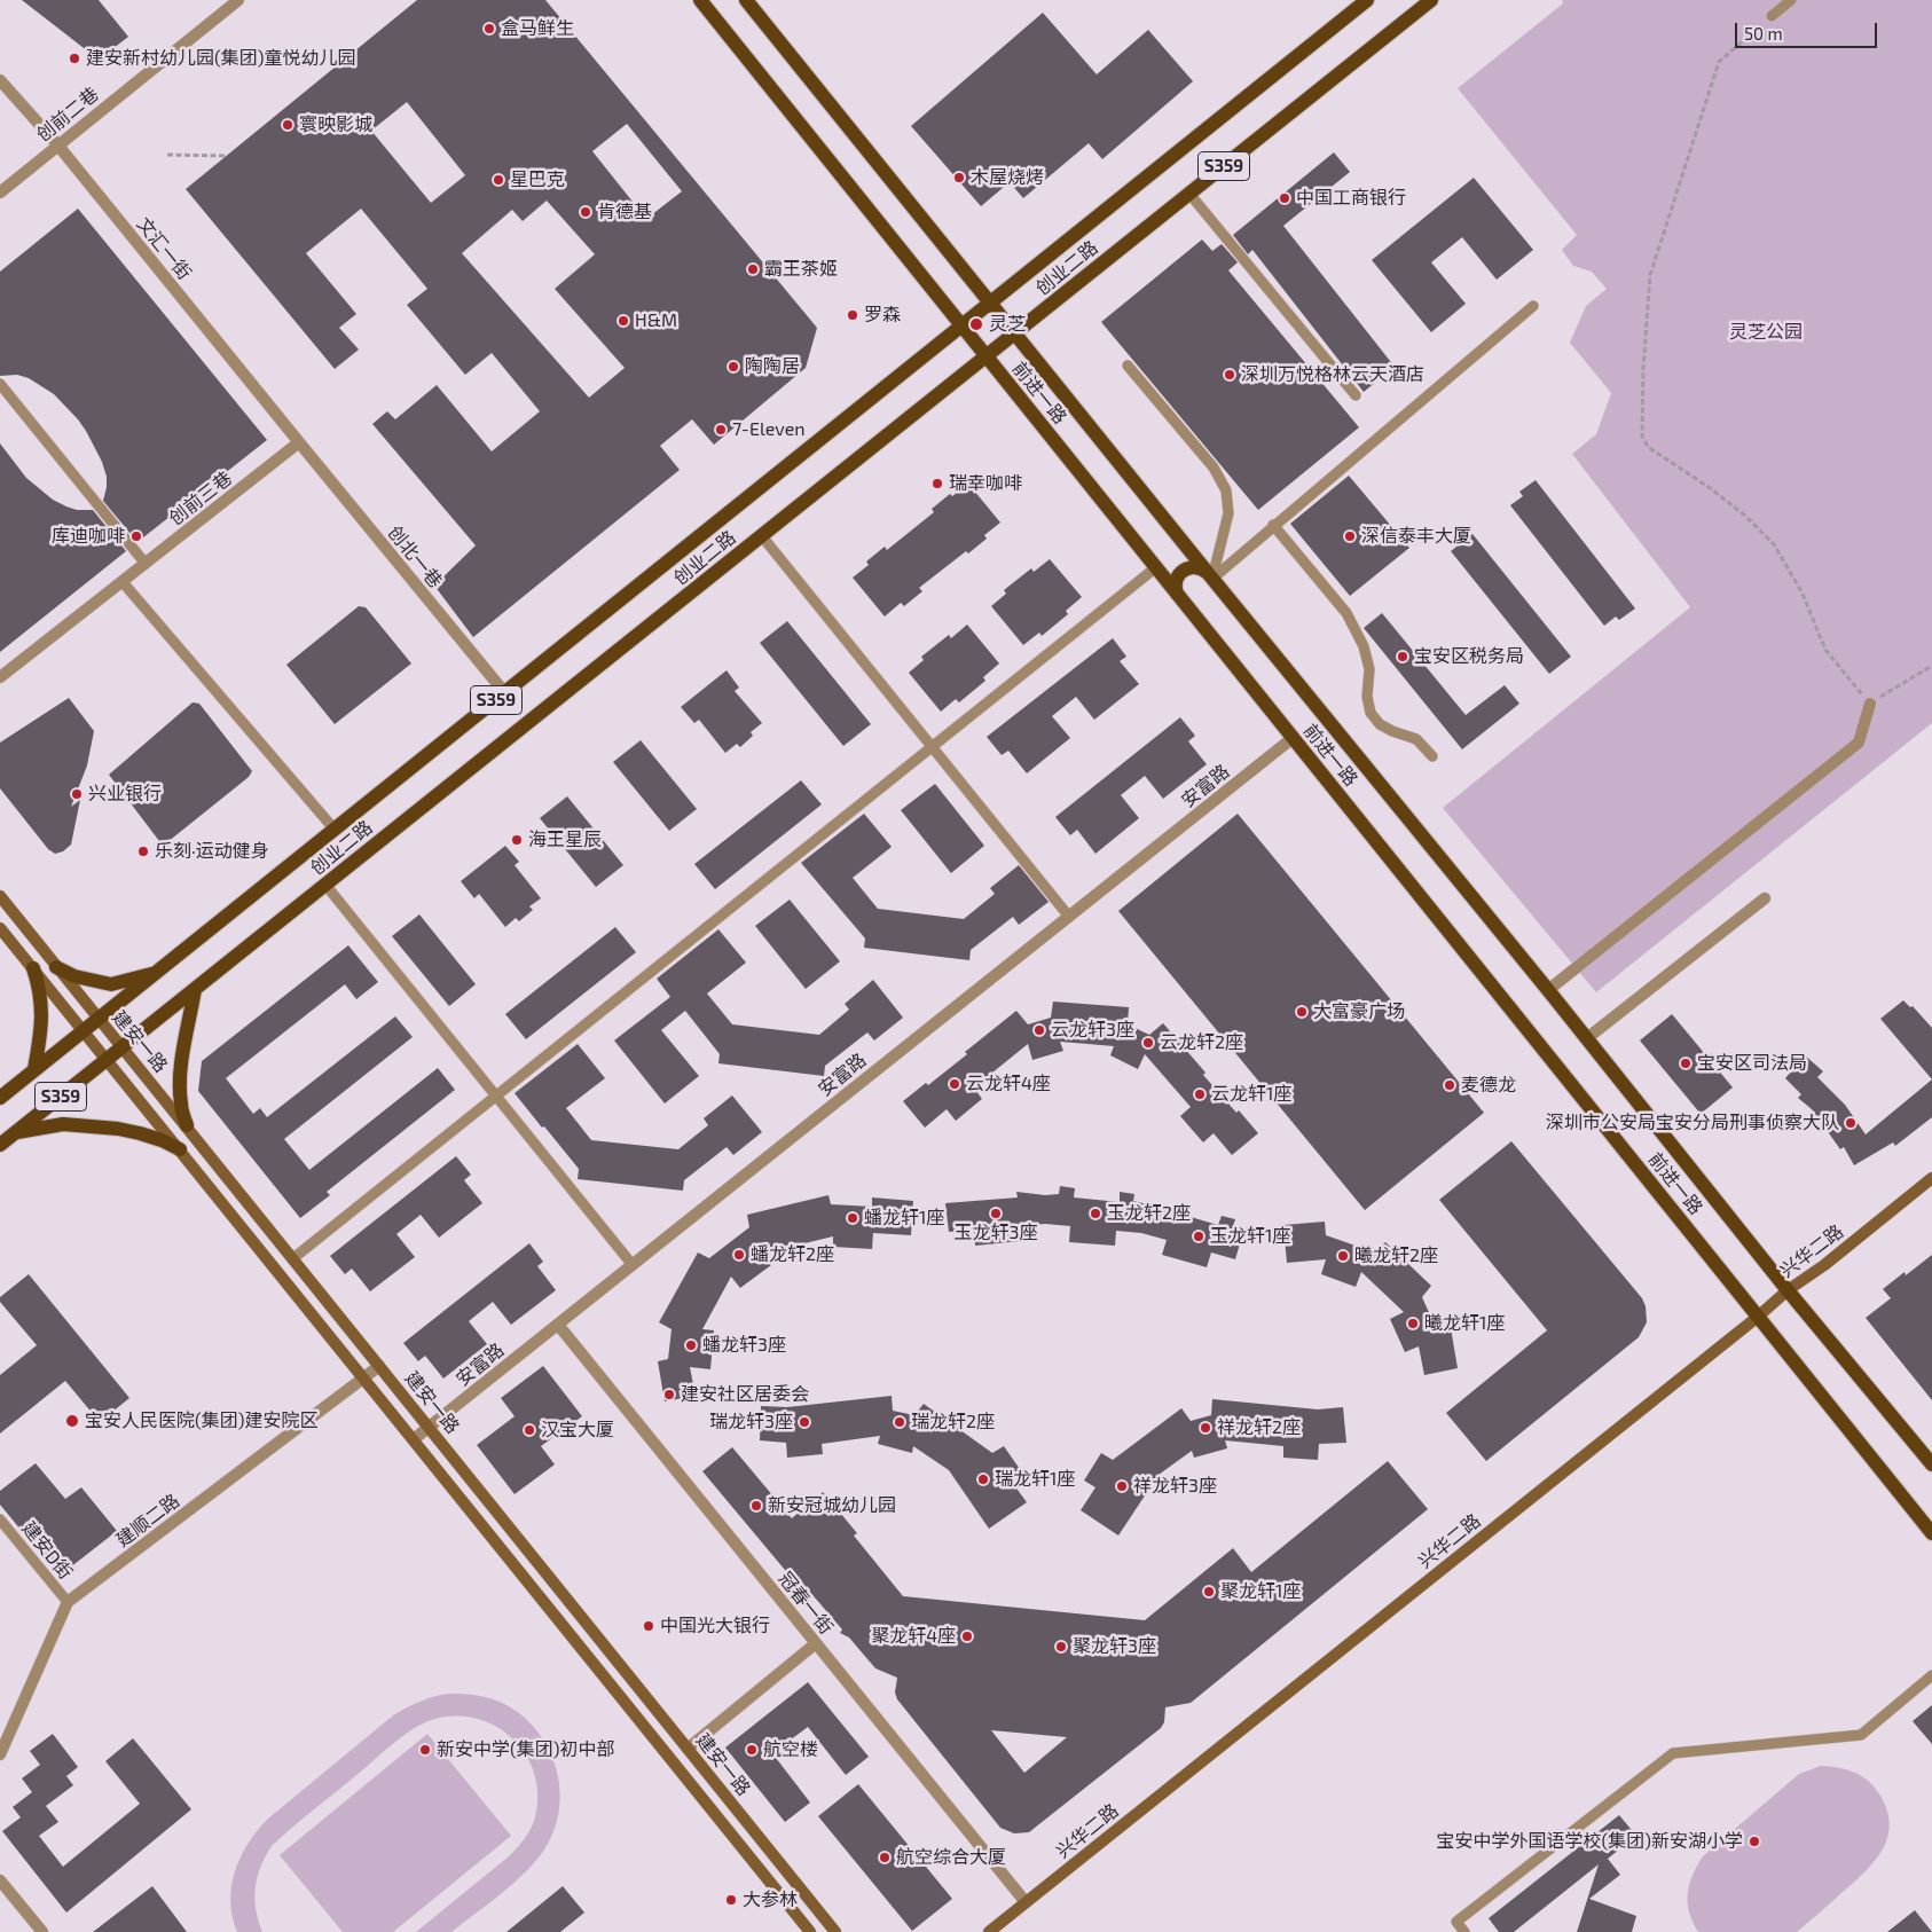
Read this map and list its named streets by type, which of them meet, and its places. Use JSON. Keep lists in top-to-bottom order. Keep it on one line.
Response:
{"streets":{"main road":["S359","创业二路","前进一路","建安一路","兴华二路"],"street":["创前二巷","文汇一街","创前三巷","创北一巷","安富路","建顺二路","冠春一街"],"lane":["建安D街"]},"crossings":[["创前二巷","文汇一街"],["文汇一街","创前三巷"],["文汇一街","创北一巷"],["创业二路","前进一路"],["创业二路","创北一巷"],["创业二路","建安一路"],["前进一路","安富路"],["前进一路","兴华二路"],["创前三巷","创北一巷"],["安富路","建安一路"],["安富路","冠春一街"],["建安一路","建顺二路"],["兴华二路","冠春一街"],["建顺二路","建安D街"]],"parks":["灵芝公园"],"places":["盒马鲜生","建安新村幼儿园(集团)童悦幼儿园","寰映影城","木屋烧烤","星巴克","中国工商银行","肯德基","霸王茶姬","罗森","H&M","灵芝","陶陶居","深圳万悦格林云天酒店","7-Eleven","瑞幸咖啡","库迪咖啡","深信泰丰大厦","宝安区税务局","兴业银行","海王星辰","乐刻·运动健身","大富豪广场","云龙轩3座","云龙轩2座","宝安区司法局","云龙轩4座","麦德龙","云龙轩1座","深圳市公安局宝安分局刑事侦察大队","玉龙轩3座","玉龙轩2座","蟠龙轩1座","玉龙轩1座","蟠龙轩2座","曦龙轩2座","曦龙轩1座","蟠龙轩3座","建安社区居委会","宝安人民医院(集团)建安院区","瑞龙轩3座","瑞龙轩2座","祥龙轩2座","汉宝大厦","瑞龙轩1座","祥龙轩3座","新安冠城幼儿园","聚龙轩1座","中国光大银行","聚龙轩4座","聚龙轩3座","新安中学(集团)初中部","航空楼","宝安中学外国语学校(集团)新安湖小学","航空综合大厦","大参林"],"scale_bar":"50 m"}
